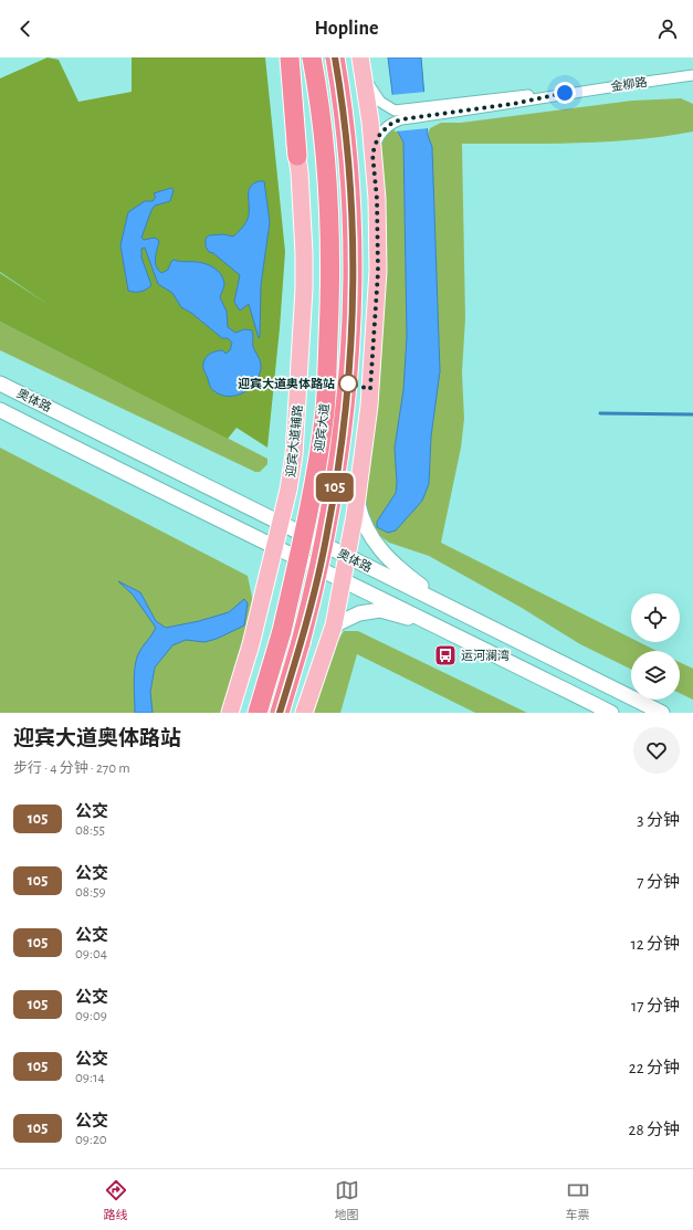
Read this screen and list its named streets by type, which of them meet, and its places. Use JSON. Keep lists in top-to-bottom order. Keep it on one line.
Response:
{"streets":{"highway":["迎宾大道"],"main road":["奥体路","迎宾大道辅路"],"street":["金柳路"]},"crossings":[["奥体路","迎宾大道辅路"]],"places":{"other":["迎宾大道奥体路站"],"bus stop":["运河澜湾"]},"lines":["bus line 105"],"page":{"header":"Hopline","on_map":"105","heading":["迎宾大道奥体路站","步行 · 4 分钟 · 270 m"],"list":[{"mark":"105","name":"公交","note":"08:55","value":"3 分钟"},{"mark":"105","name":"公交","note":"08:59","value":"7 分钟"},{"mark":"105","name":"公交","note":"09:04","value":"12 分钟"},{"mark":"105","name":"公交","note":"09:09","value":"17 分钟"},{"mark":"105","name":"公交","note":"09:14","value":"22 分钟"},{"mark":"105","name":"公交","note":"09:20","value":"28 分钟"}],"tabs":["路线","地图","车票"]}}
